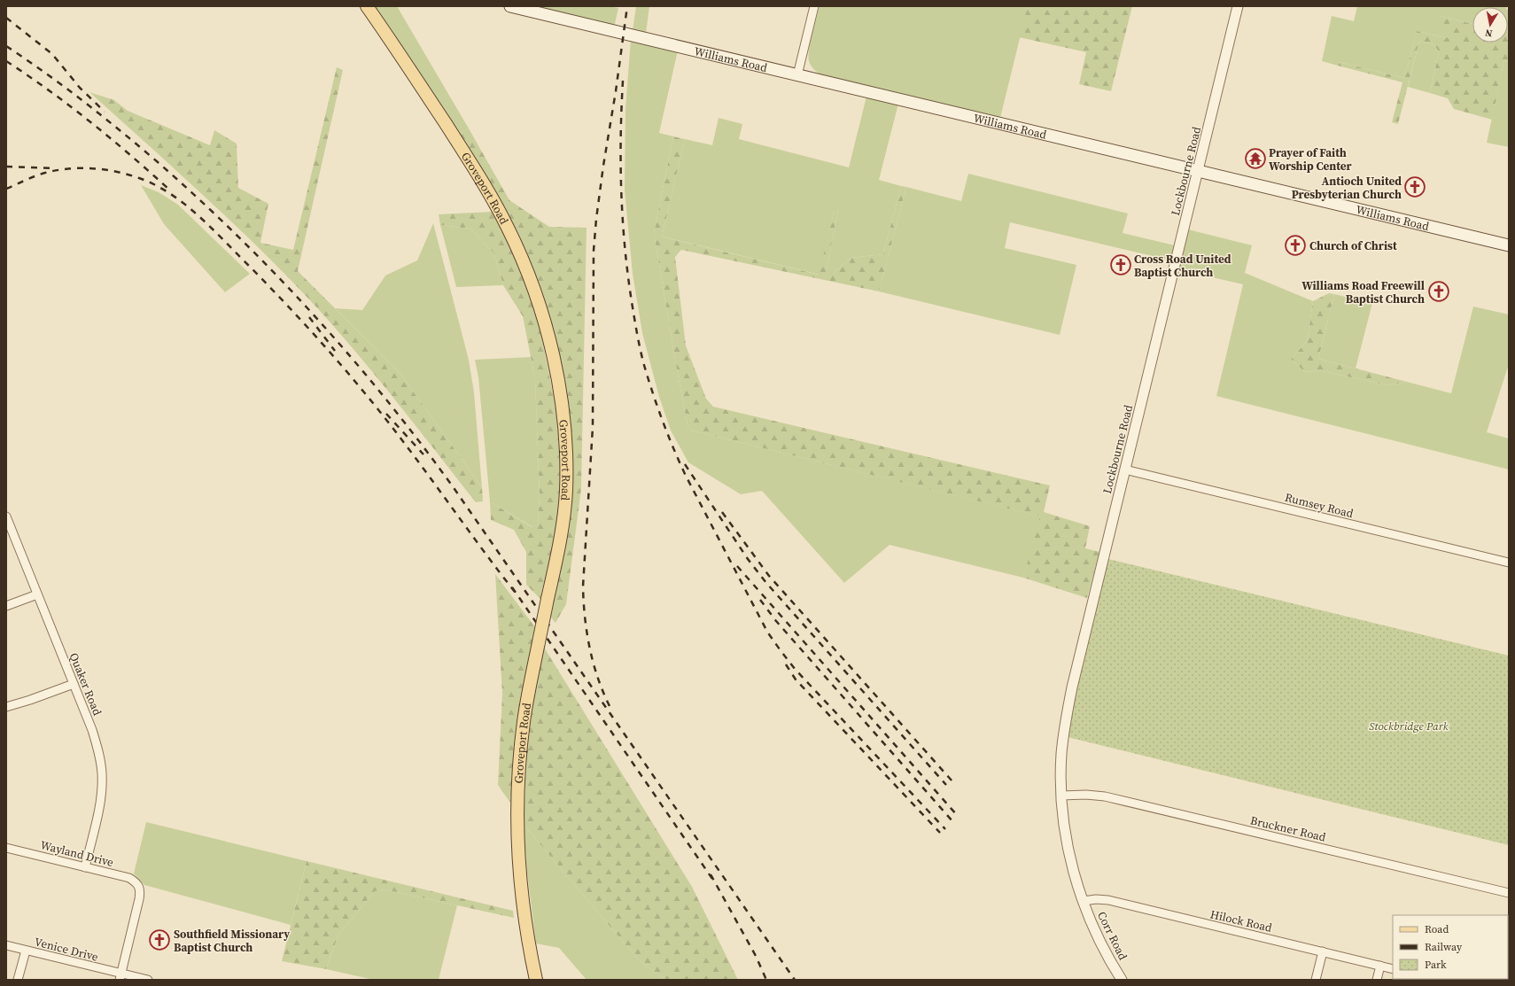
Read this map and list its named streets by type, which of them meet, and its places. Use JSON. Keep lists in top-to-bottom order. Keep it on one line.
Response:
{"streets":{"main road":["Williams Road","Groveport Road"],"street":["Lockbourne Road","Rumsey Road","Quaker Road","Bruckner Road","Wayland Drive","Hilock Road","Corr Road","Venice Drive"]},"crossings":[["Williams Road","Lockbourne Road"],["Lockbourne Road","Rumsey Road"],["Lockbourne Road","Bruckner Road"],["Lockbourne Road","Hilock Road"],["Lockbourne Road","Corr Road"],["Quaker Road","Wayland Drive"],["Wayland Drive","Venice Drive"],["Hilock Road","Corr Road"]],"parks":["Stockbridge Park"],"places":{"temple":["Prayer of Faith Worship Center"],"church":["Antioch United Presbyterian Church","Church of Christ","Cross Road United Baptist Church","Williams Road Freewill Baptist Church","Southfield Missionary Baptist Church"]},"legend":["Road","Railway","Park"],"north":"bottom"}
